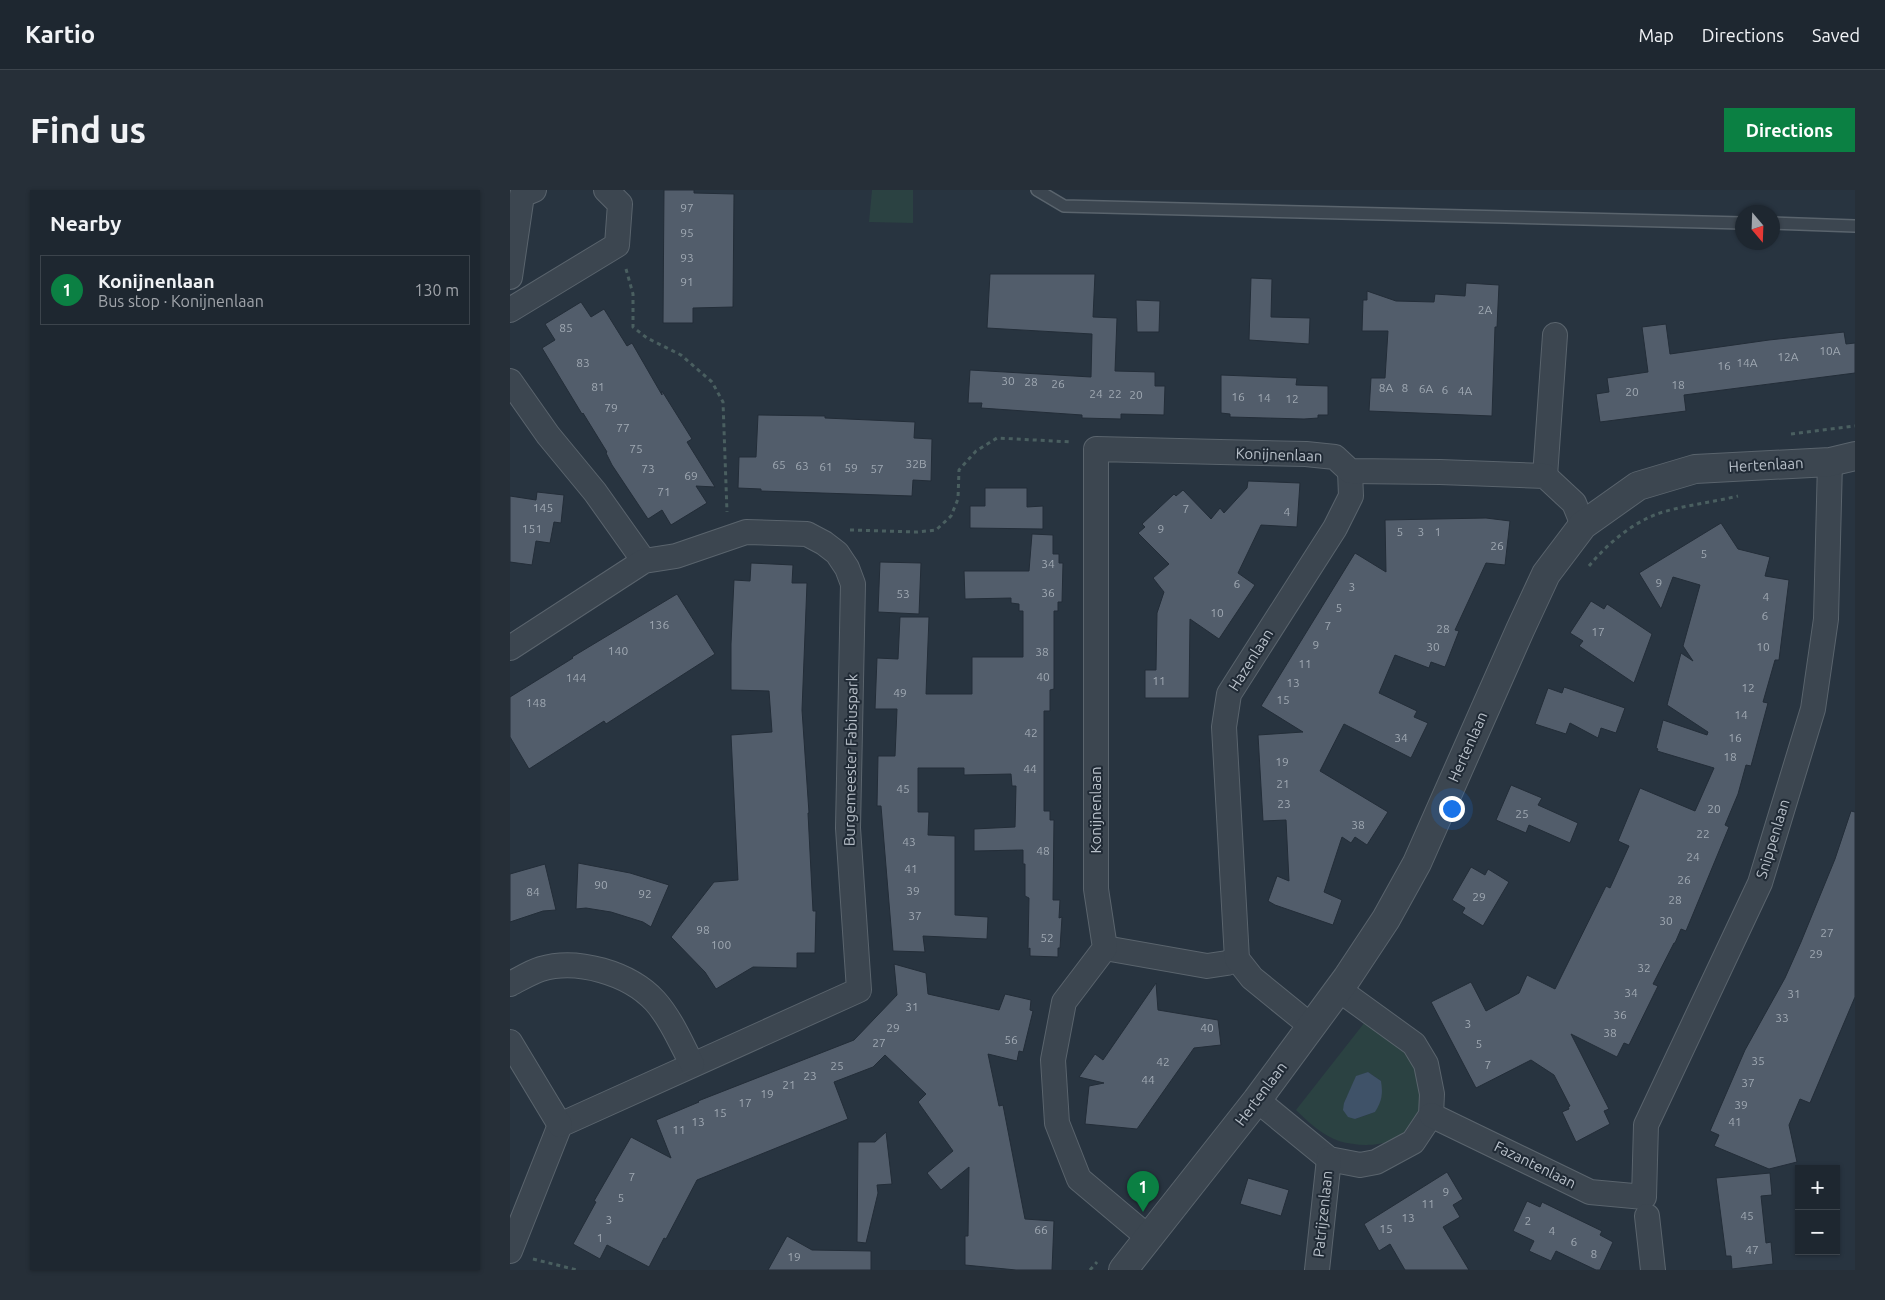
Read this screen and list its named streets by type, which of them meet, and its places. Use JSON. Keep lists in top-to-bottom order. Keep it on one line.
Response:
{"streets":{"street":["Konijnenlaan","Hertenlaan","Hazenlaan","Burgemeester Fabiuspark","Snippenlaan","Fazantenlaan","Patrijzenlaan"]},"crossings":[["Konijnenlaan","Hazenlaan"],["Hertenlaan","Snippenlaan"],["Hertenlaan","Fazantenlaan"],["Hertenlaan","Patrijzenlaan"],["Snippenlaan","Fazantenlaan"],["Fazantenlaan","Patrijzenlaan"]],"house_numbers":["97","95","93","91","2A","85","10A","12A","83","14A","16","30","28","26","18","81","8A","8","6A","6","4A","20","24","22","20","16","14","12","79","77","75","32B","65","63","61","59","73","57","69","71","145","7","4","151","9","5","3","1","26","5","34","9","6","3","36","53","4","5","10","6","136","7","28","17","9","30","10","140","38","11","40","144","11","13","12","49","15","148","14","42","34","16","18","19","44","21","45","23","20","25","38","22","43","48","24","41","26","90","39","84","92","29","28","37","30","98","27","52","100","29","32","34","31","31","36","33","3","29","40","38","56","27","5","35","42","7","25","23","44","37","21","19","17","39","15","13","41","11","7","9","5","11","45","13","3","2","15","66","4","1","6","47","8","19"],"north":"bottom","page":{"header":"Kartio","nav":["Map","Directions","Saved"],"buttons":"Directions","title":"Find us","heading":"Nearby","list":[{"mark":"1","name":"Konijnenlaan","note":"Bus stop · Konijnenlaan","value":"130 m"}],"map_buttons":["+","−"],"pins":"1"}}
